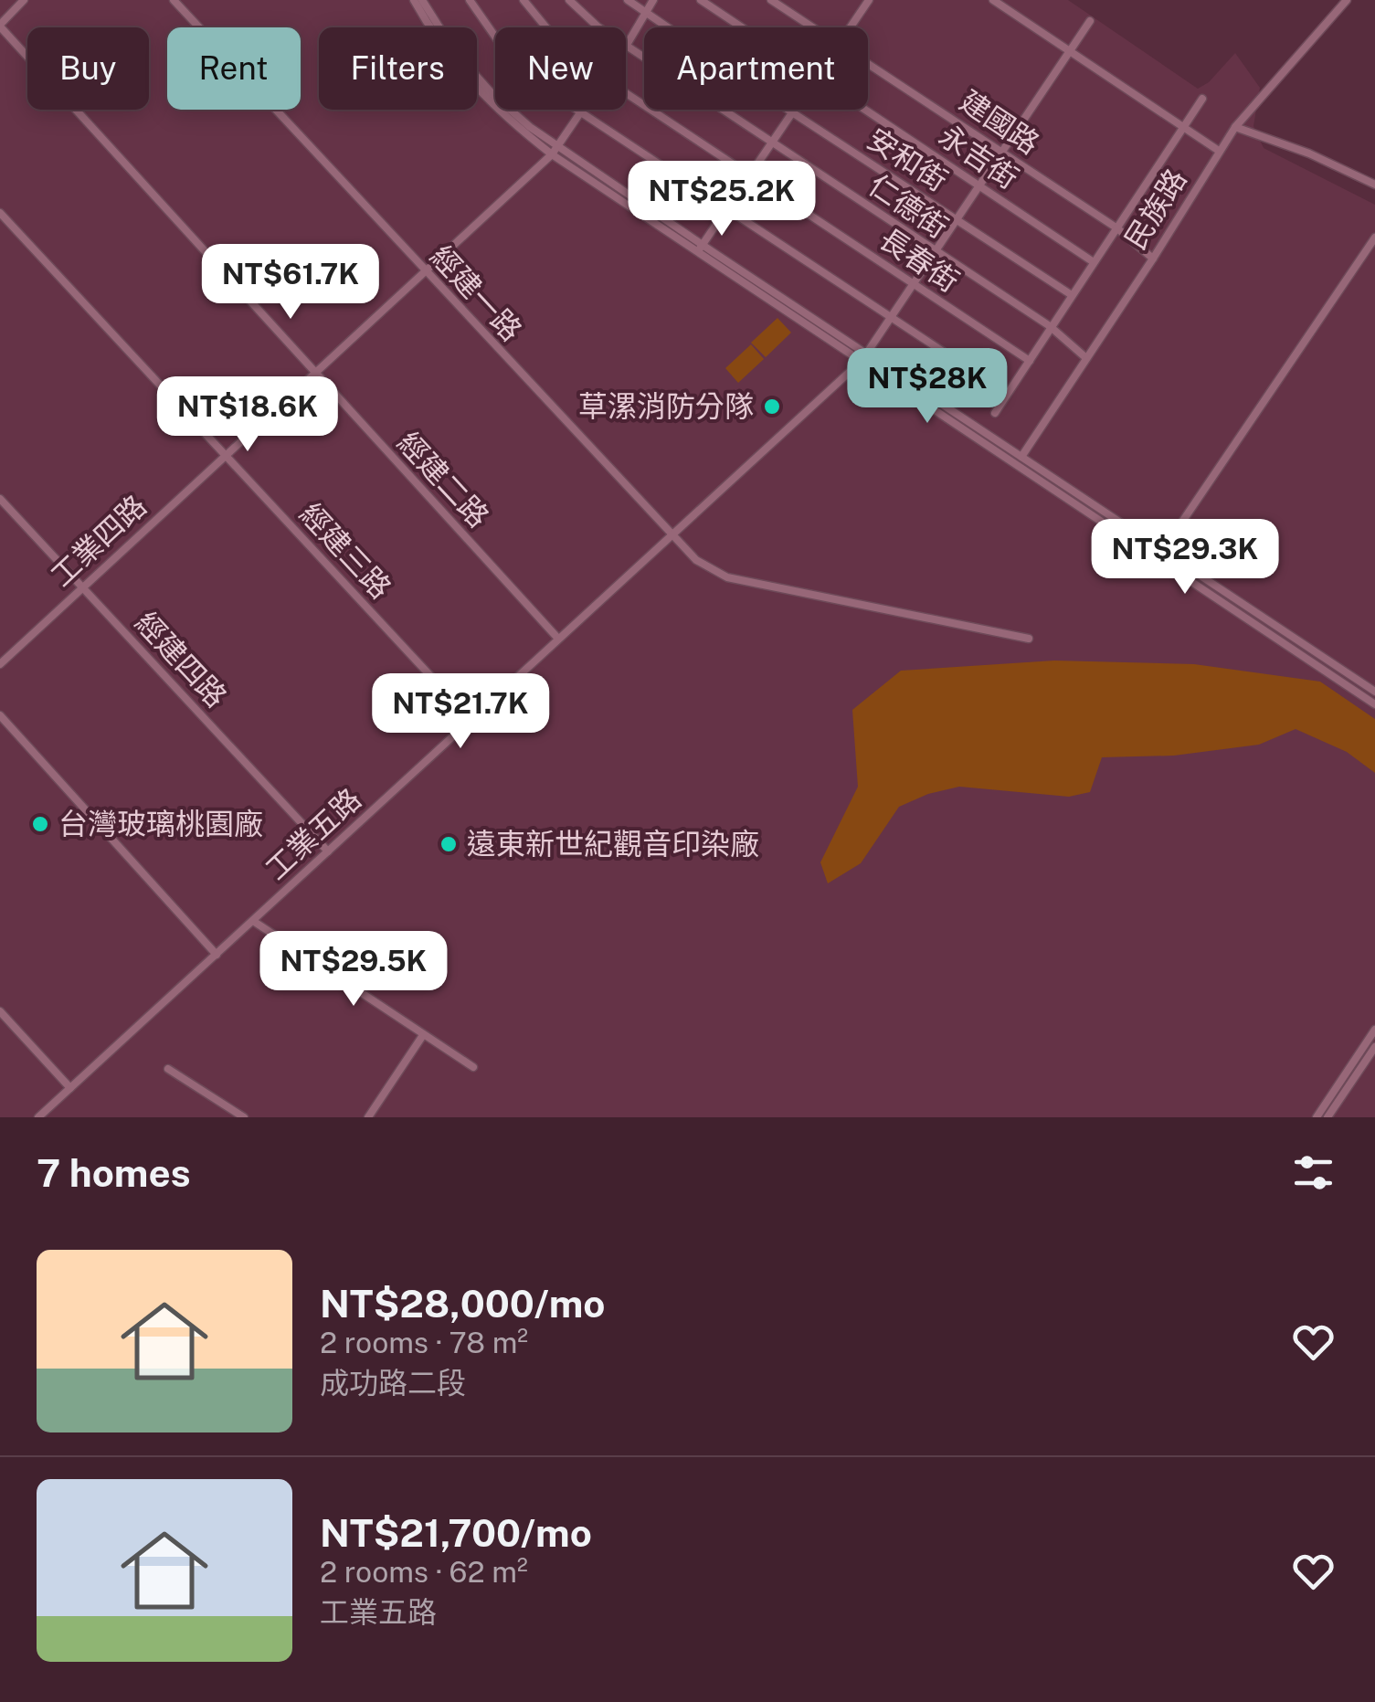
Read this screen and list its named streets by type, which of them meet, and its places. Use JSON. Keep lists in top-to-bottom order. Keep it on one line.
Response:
{"streets":{"street":["建國路","永吉街","安和街","仁德街","民族路","長春街","經建一路","經建二路","工業四路","經建三路","經建四路","工業五路"]},"crossings":[["建國路","民族路"],["建國路","工業五路"],["永吉街","工業五路"],["安和街","工業四路"],["安和街","工業五路"],["仁德街","民族路"],["仁德街","工業四路"],["仁德街","工業五路"],["長春街","工業五路"],["經建一路","工業四路"],["經建一路","工業五路"],["經建二路","工業四路"],["經建二路","工業五路"],["工業四路","經建三路"],["工業四路","經建四路"],["經建三路","工業五路"],["經建四路","工業五路"]],"places":["草漯消防分隊","台灣玻璃桃園廠","遠東新世紀觀音印染廠"],"page":{"chip":["Buy","Rent","Filters","New","Apartment"],"price":["NT$25.2K","NT$61.7K","NT$28K","NT$18.6K","NT$29.3K","NT$21.7K","NT$29.5K"],"heading":"7 homes","list":[{"name":"NT$28,000/mo","note":"2 rooms · 78 m² · 成功路二段"},{"name":"NT$21,700/mo","note":"2 rooms · 62 m² · 工業五路"}]}}
